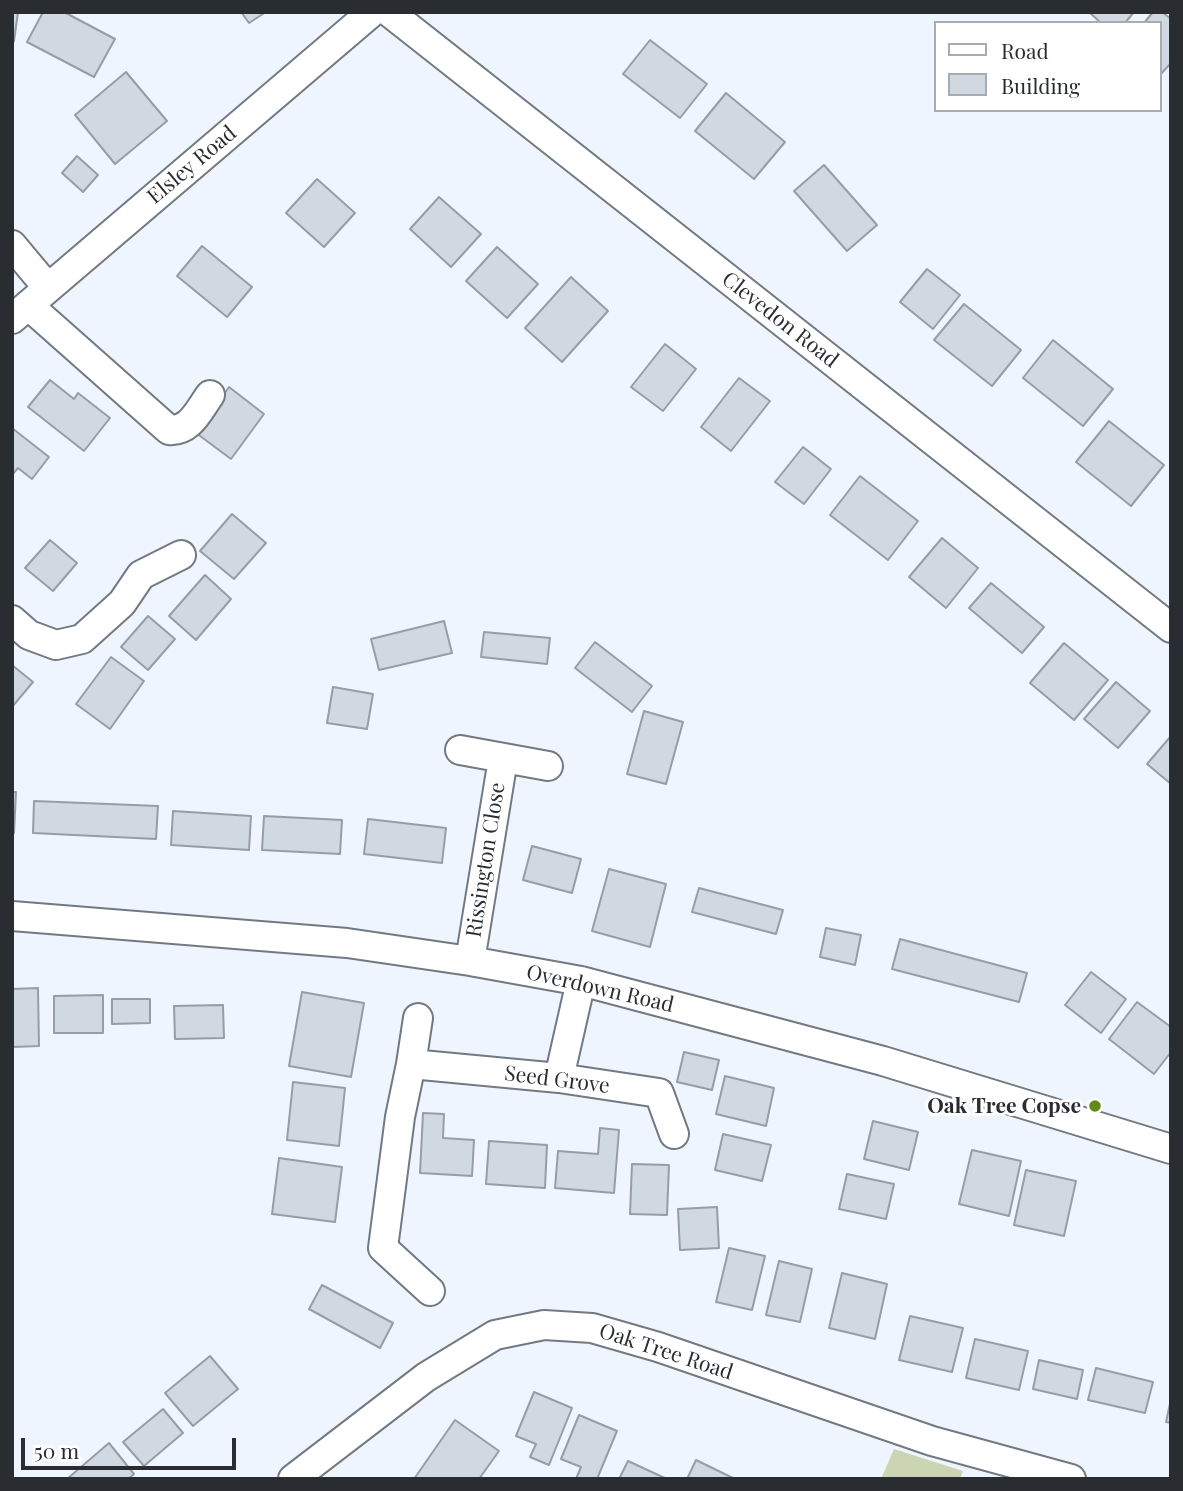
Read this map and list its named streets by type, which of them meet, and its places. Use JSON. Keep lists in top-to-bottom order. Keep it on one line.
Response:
{"streets":{"street":["Elsley Road","Clevedon Road","Rissington Close","Overdown Road","Seed Grove","Oak Tree Road"]},"crossings":[["Rissington Close","Overdown Road"]],"places":["Oak Tree Copse"],"legend":["Road","Building"],"scale_bar":"50 m"}
